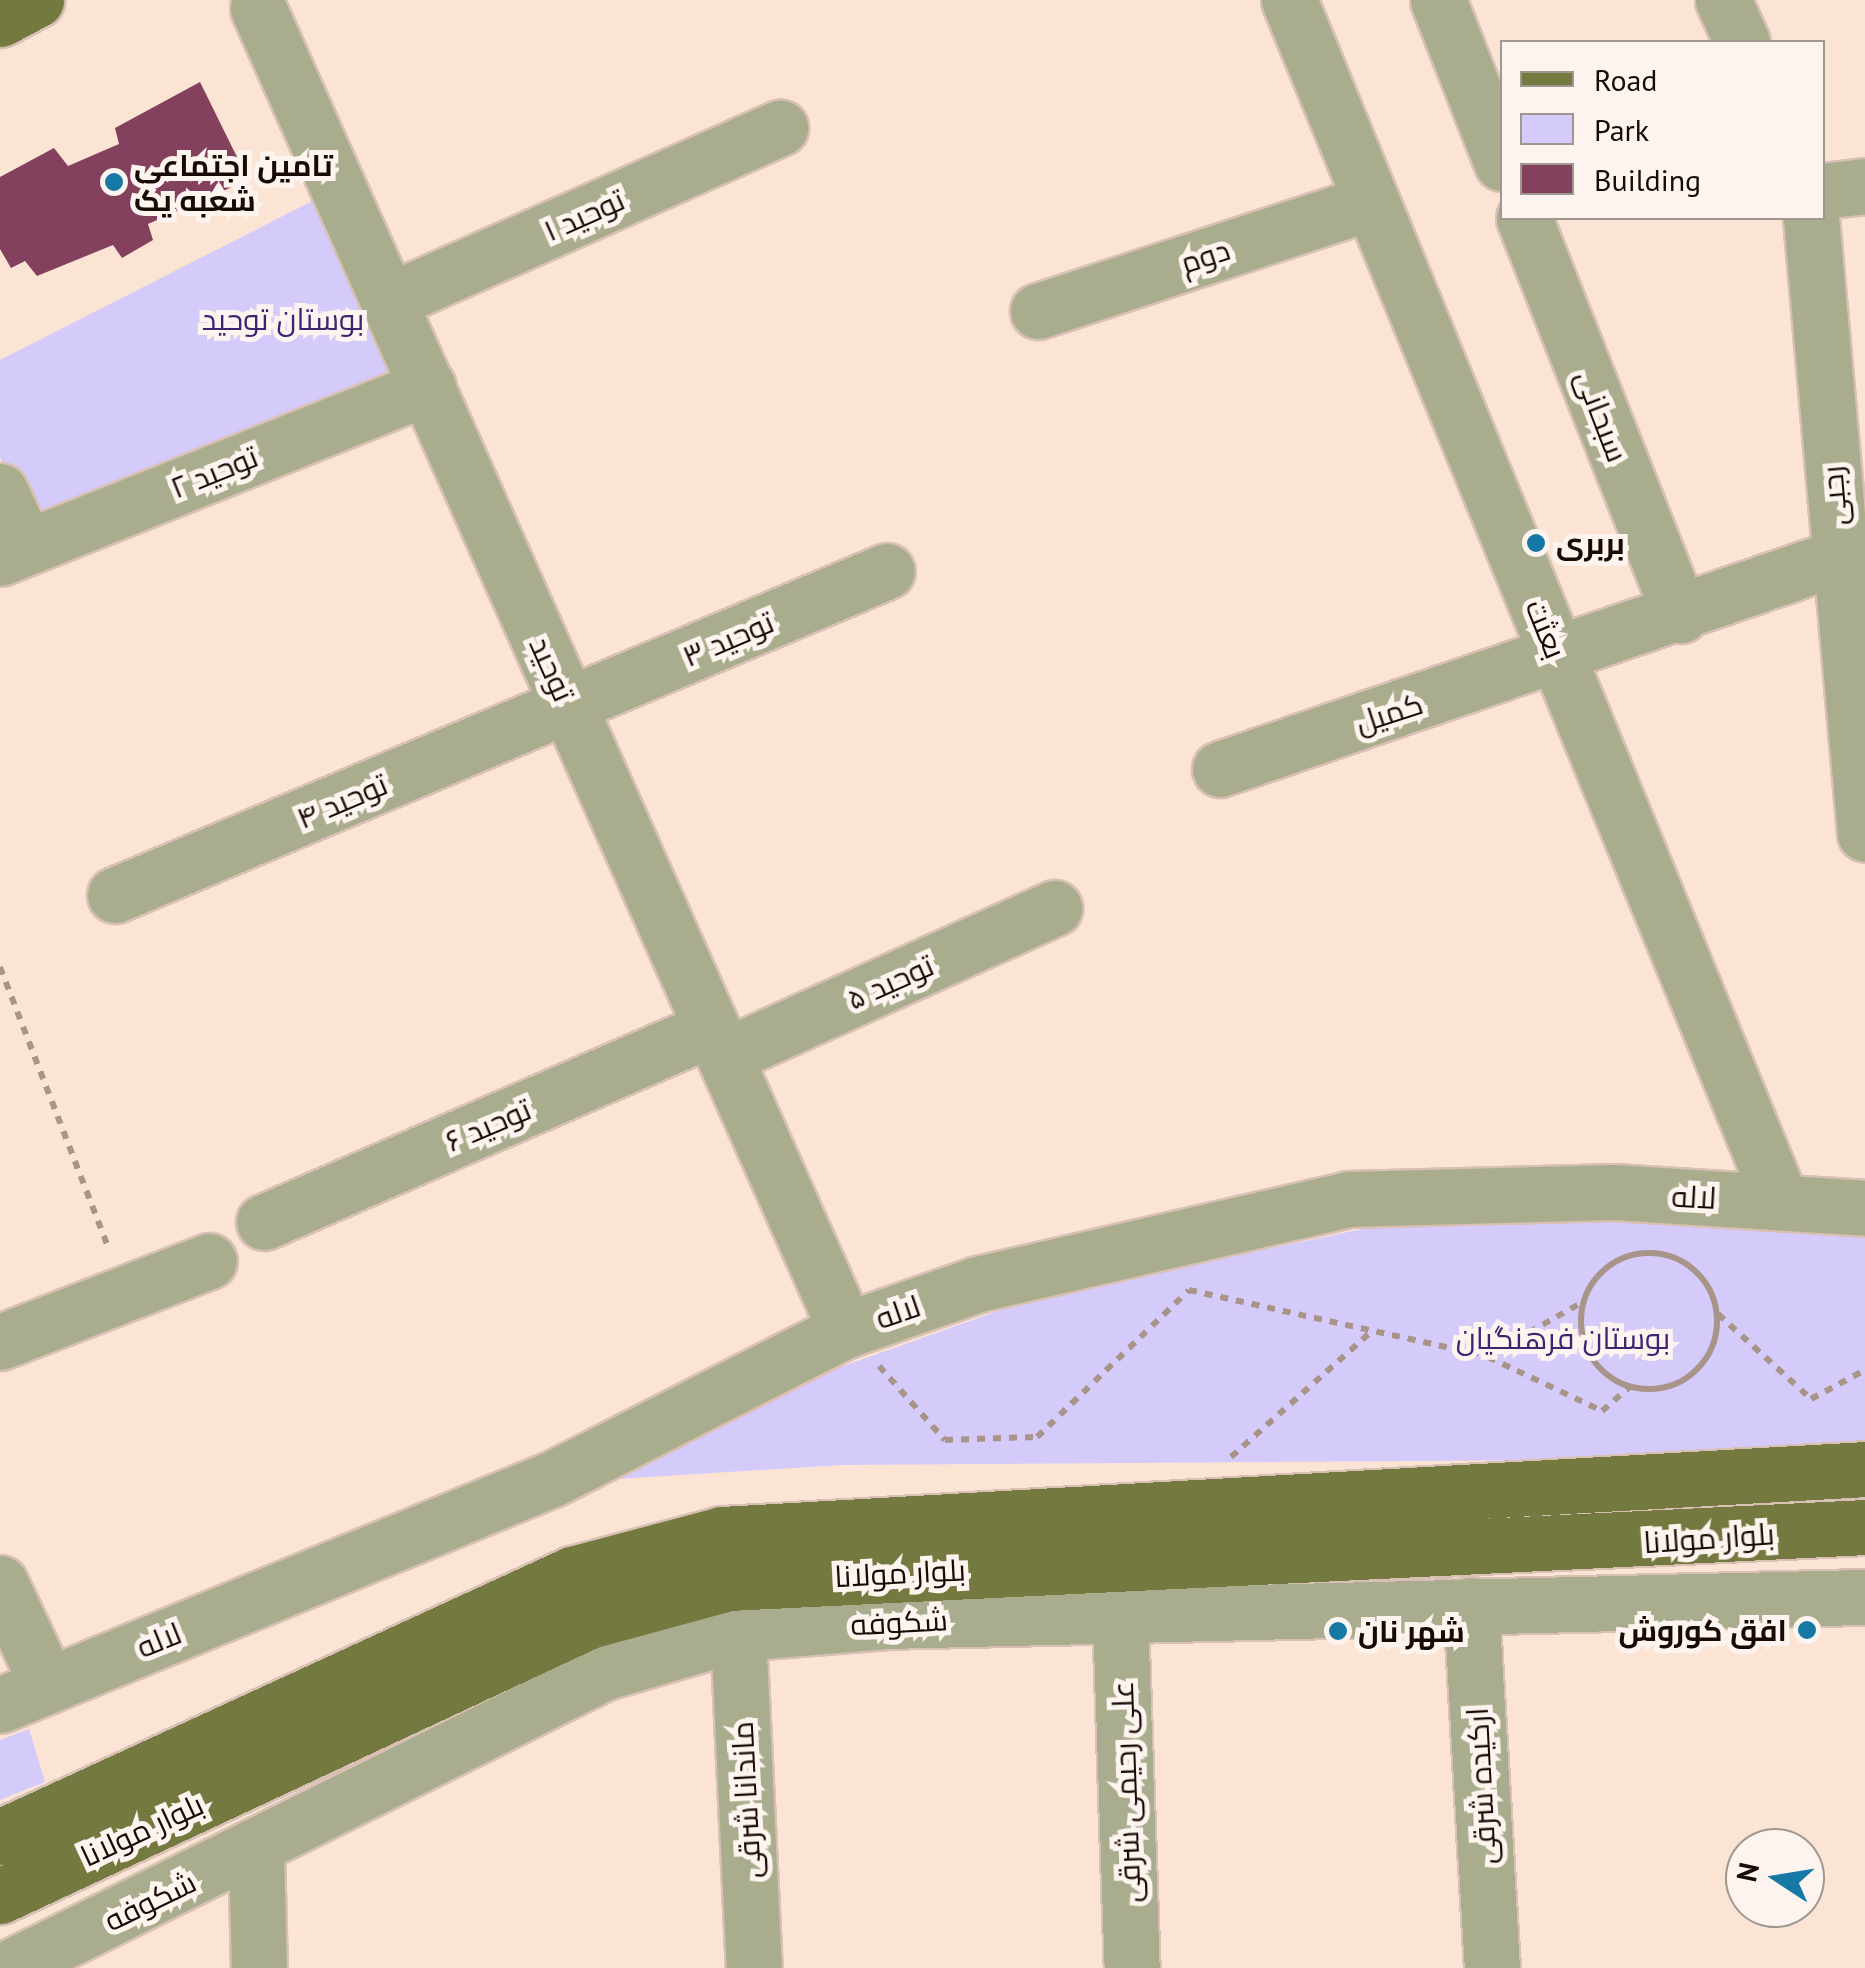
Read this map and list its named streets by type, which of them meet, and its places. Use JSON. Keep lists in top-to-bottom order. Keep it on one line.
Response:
{"streets":{"main road":["بلوار مولانا"],"street":["توحید ۱","دوم","سبحانی","توحید ۲","رجبی","بعثت","توحید ۳","توحید","کمیل","توحید ۴","توحید ۵","توحید ۶","لاله","شکوفه","ارکیده شرقی","علی رحیمی شرقی","ماندانا شرقی"]},"crossings":[["توحید ۱","توحید"],["دوم","بعثت"],["سبحانی","کمیل"],["توحید ۲","توحید"],["رجبی","کمیل"],["بعثت","کمیل"],["بعثت","لاله"],["توحید ۳","توحید"],["توحید ۳","توحید ۴"],["توحید","توحید ۴"],["توحید","توحید ۵"],["توحید","توحید ۶"],["توحید","لاله"],["توحید ۵","توحید ۶"],["شکوفه","ارکیده شرقی"],["شکوفه","علی رحیمی شرقی"],["شکوفه","ماندانا شرقی"]],"parks":["بوستان توحید","بوستان فرهنگیان"],"places":["تامین اجتماعی شعبه یک","بربری","افق کوروش","شهر نان"],"legend":["Road","Park","Building"],"north":"left"}
